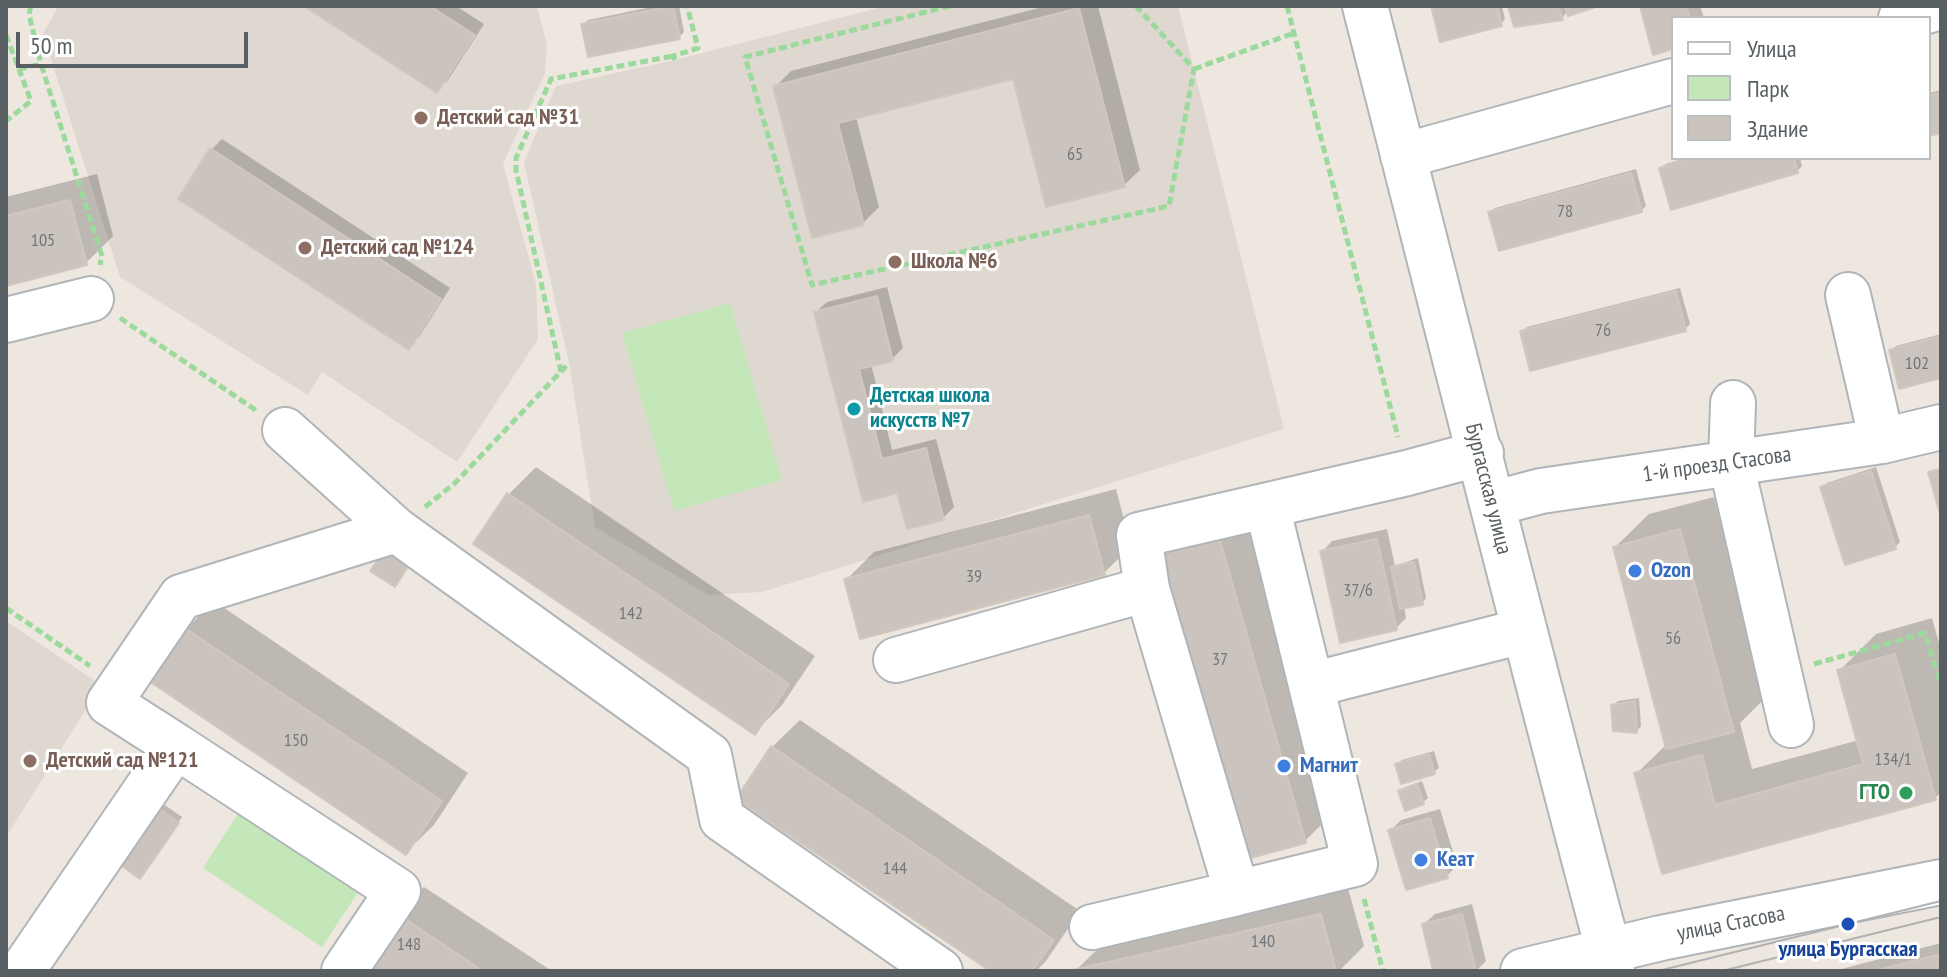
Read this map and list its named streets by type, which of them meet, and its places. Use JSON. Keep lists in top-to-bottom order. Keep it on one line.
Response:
{"streets":{"street":["1-й проезд Стасова","Бургасская улица","улица Стасова"]},"crossings":[["1-й проезд Стасова","Бургасская улица"],["Бургасская улица","улица Стасова"]],"places":["Детский сад №31","Детский сад №124","Школа №6","Детская школа искусств №7","Ozon","Детский сад №121","Магнит","ГТО","Кеат","улица Бургасская"],"house_numbers":["65","78","105","76","102","39","37/6","142","56","37","150","134/1","144","140","148"],"legend":["Улица","Парк","Здание"],"scale_bar":"50 m"}
